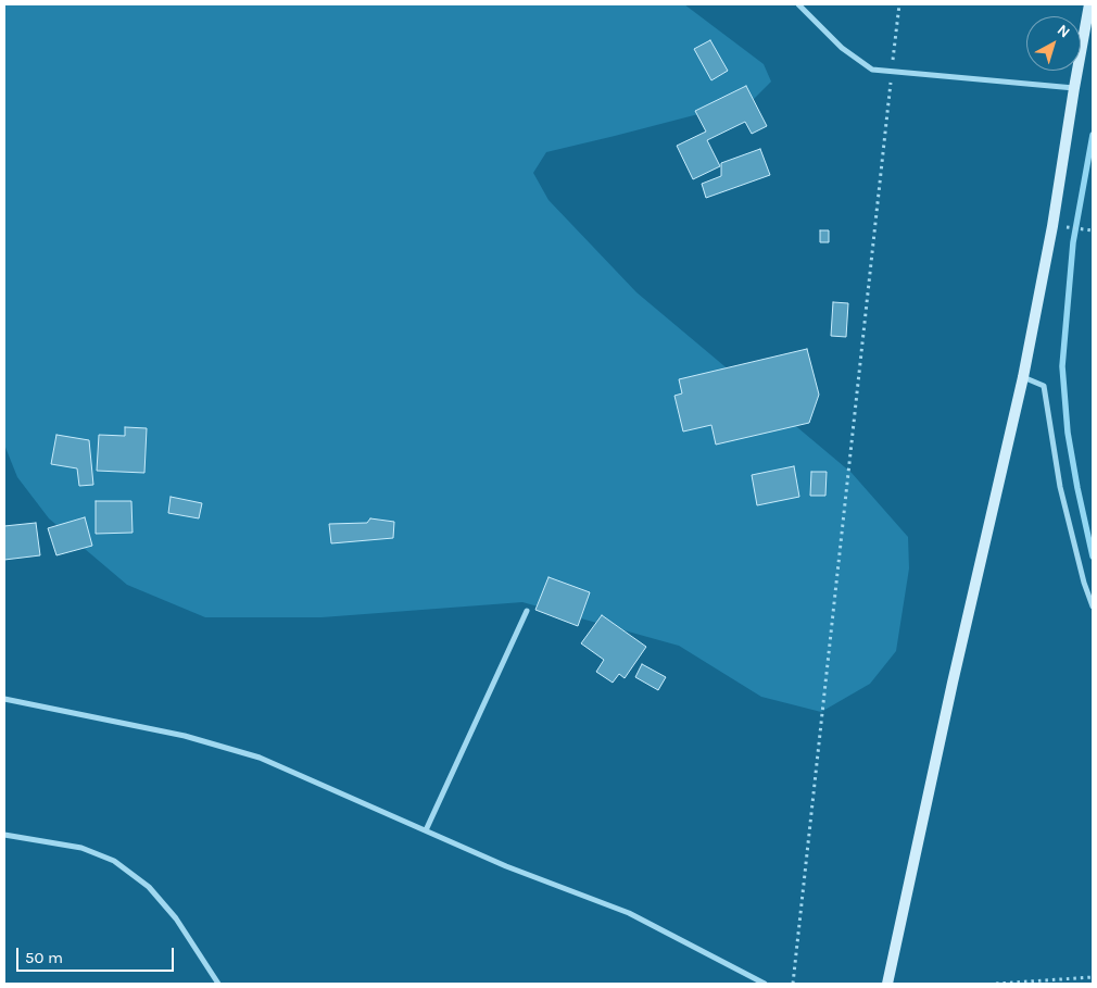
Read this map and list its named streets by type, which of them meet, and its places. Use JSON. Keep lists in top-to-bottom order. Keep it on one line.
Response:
{"scale_bar":"50 m","north":"top right"}
